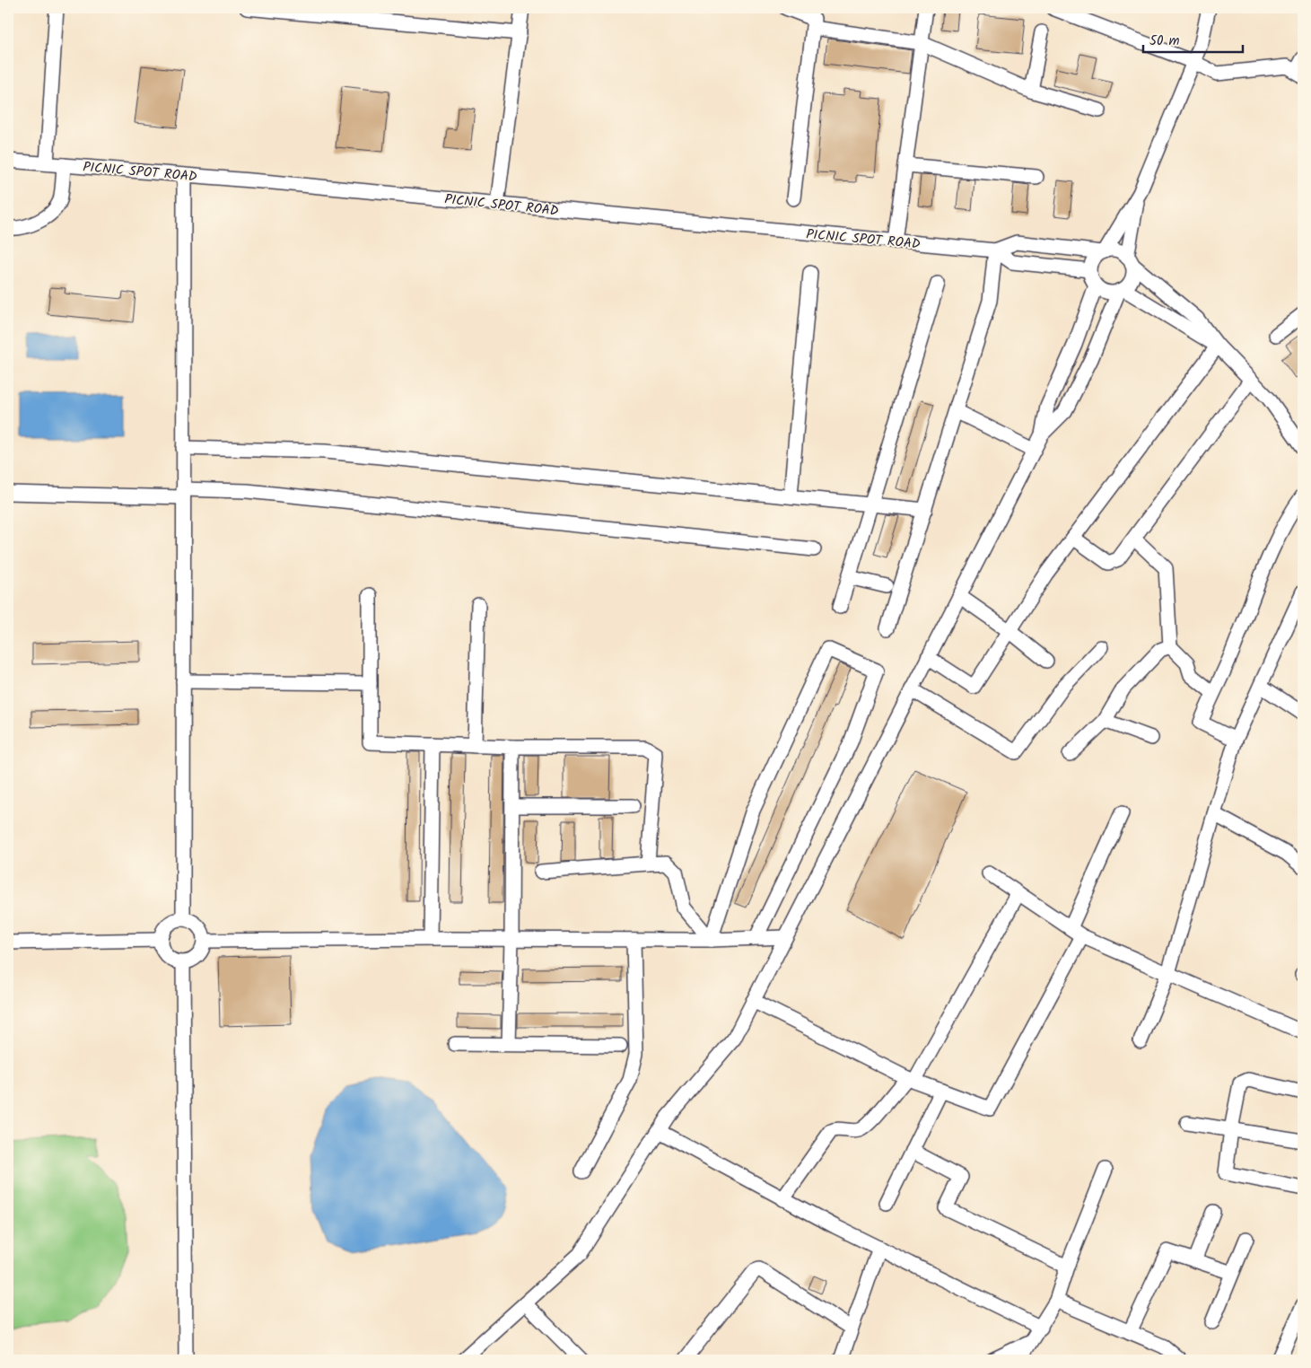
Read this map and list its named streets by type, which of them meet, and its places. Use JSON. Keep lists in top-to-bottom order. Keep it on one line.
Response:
{"streets":{"street":["PICNIC SPOT ROAD"]},"scale_bar":"50 m"}
